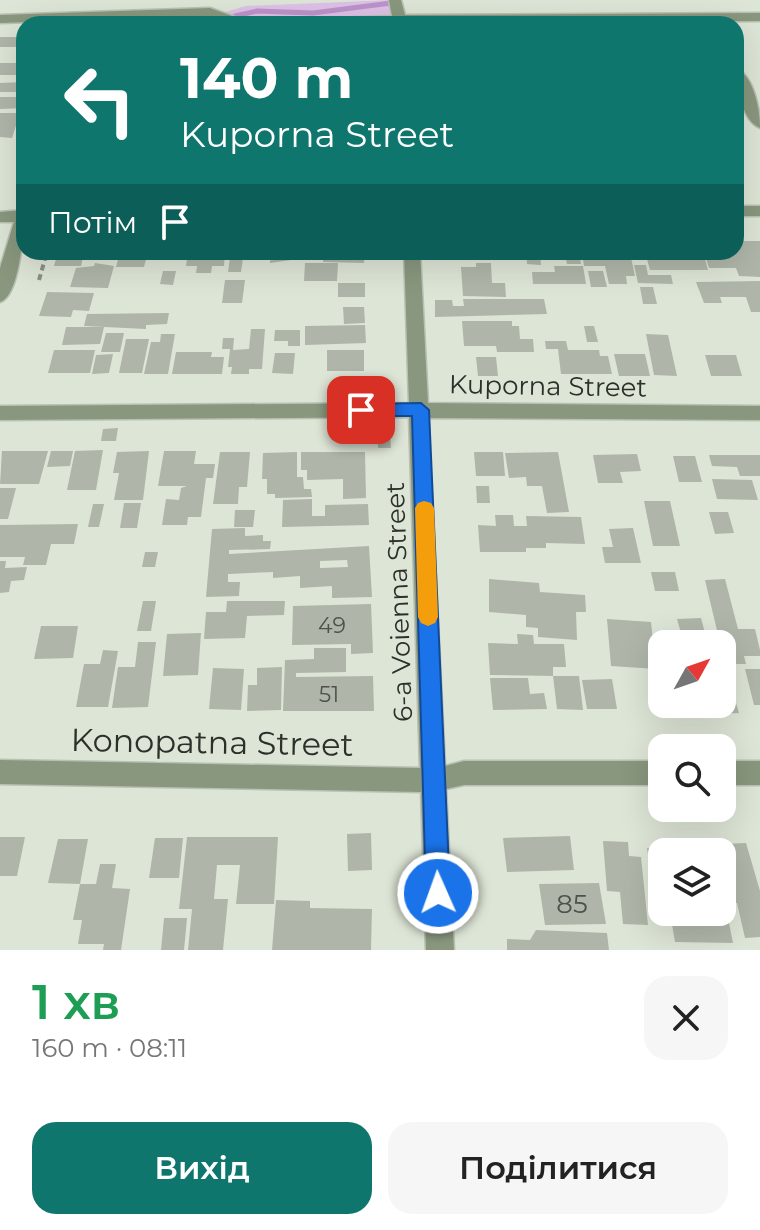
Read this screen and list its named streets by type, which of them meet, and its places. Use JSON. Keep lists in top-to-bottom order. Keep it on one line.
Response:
{"streets":{"street":["Kuporna Street","6-a Voienna Street","Konopatna Street"]},"crossings":[["Kuporna Street","6-a Voienna Street"],["6-a Voienna Street","Konopatna Street"]],"house_numbers":["49","51","85"],"north":"top right","page":{"turn":["140 m","Kuporna Street"],"then":"Потім","heading":["1 хв","160 m · 08:11"],"buttons":["Вихід","Поділитися"]}}
